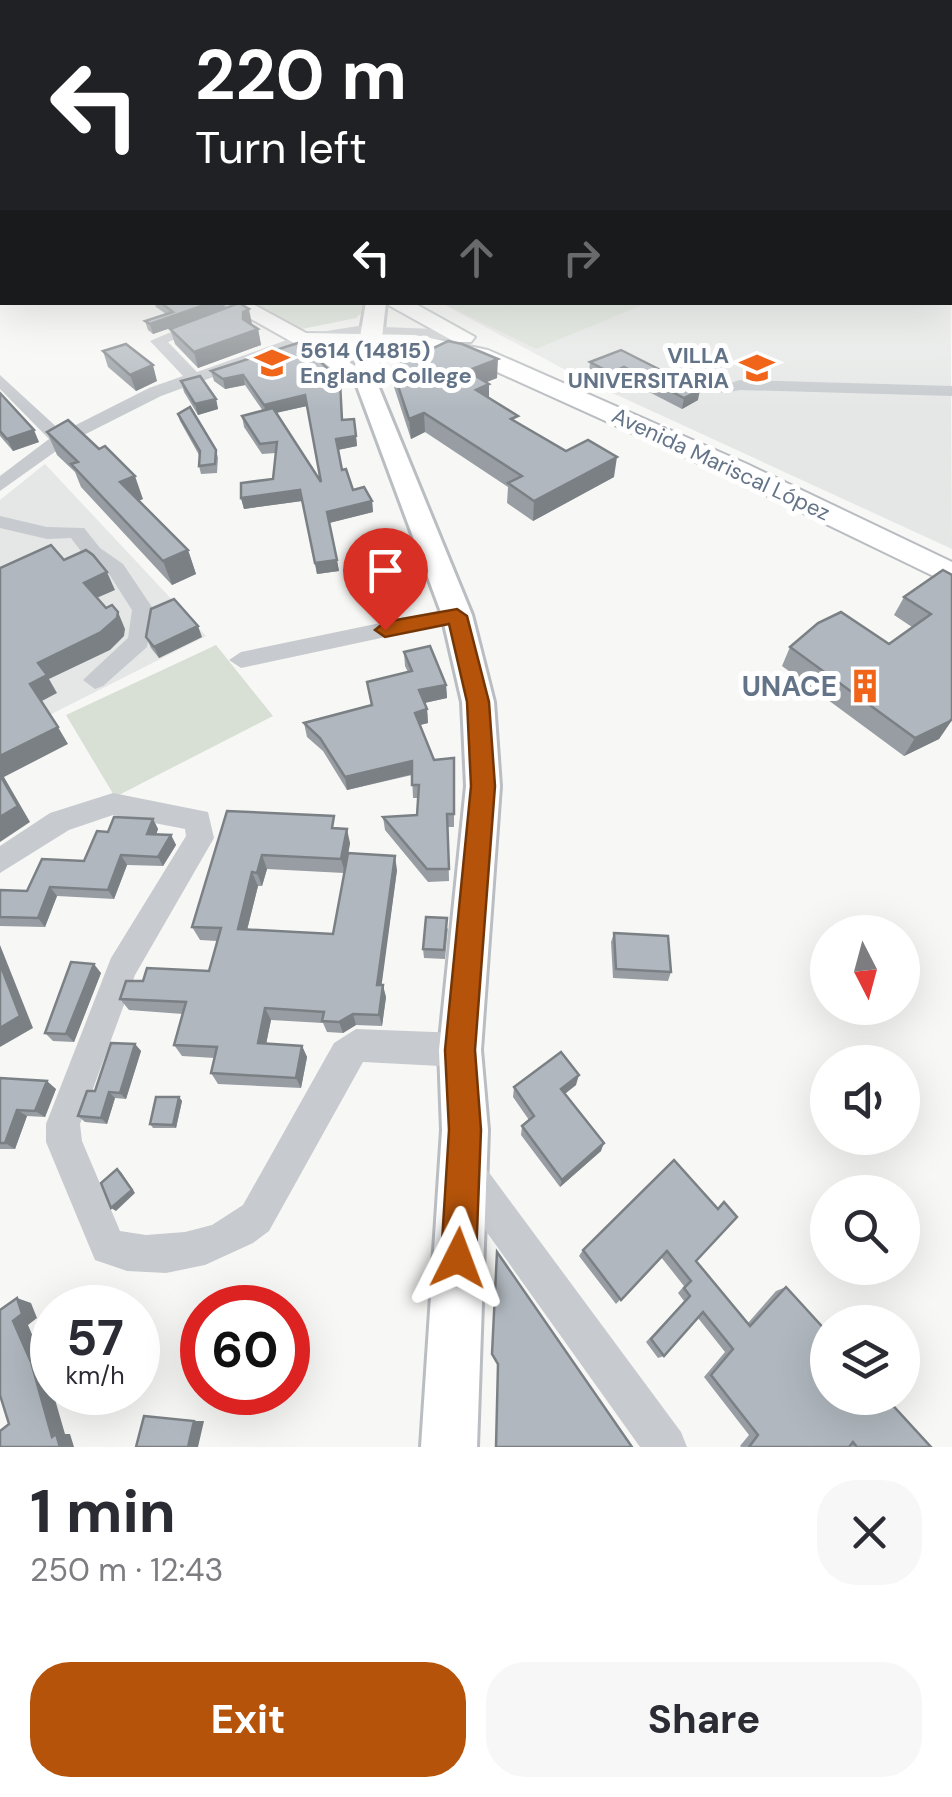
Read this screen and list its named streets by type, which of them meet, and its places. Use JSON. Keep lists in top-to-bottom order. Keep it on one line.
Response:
{"streets":{"highway":["Avenida Mariscal López"]},"places":{"school or university":["5614 (14815) England College","VILLA UNIVERSITARIA"],"building":["UNACE"]},"north":"bottom","page":{"turn":["220 m","Turn left"],"speed":"57 km/h","limit":"60","heading":["1 min","250 m · 12:43"],"buttons":["Exit","Share"]}}
